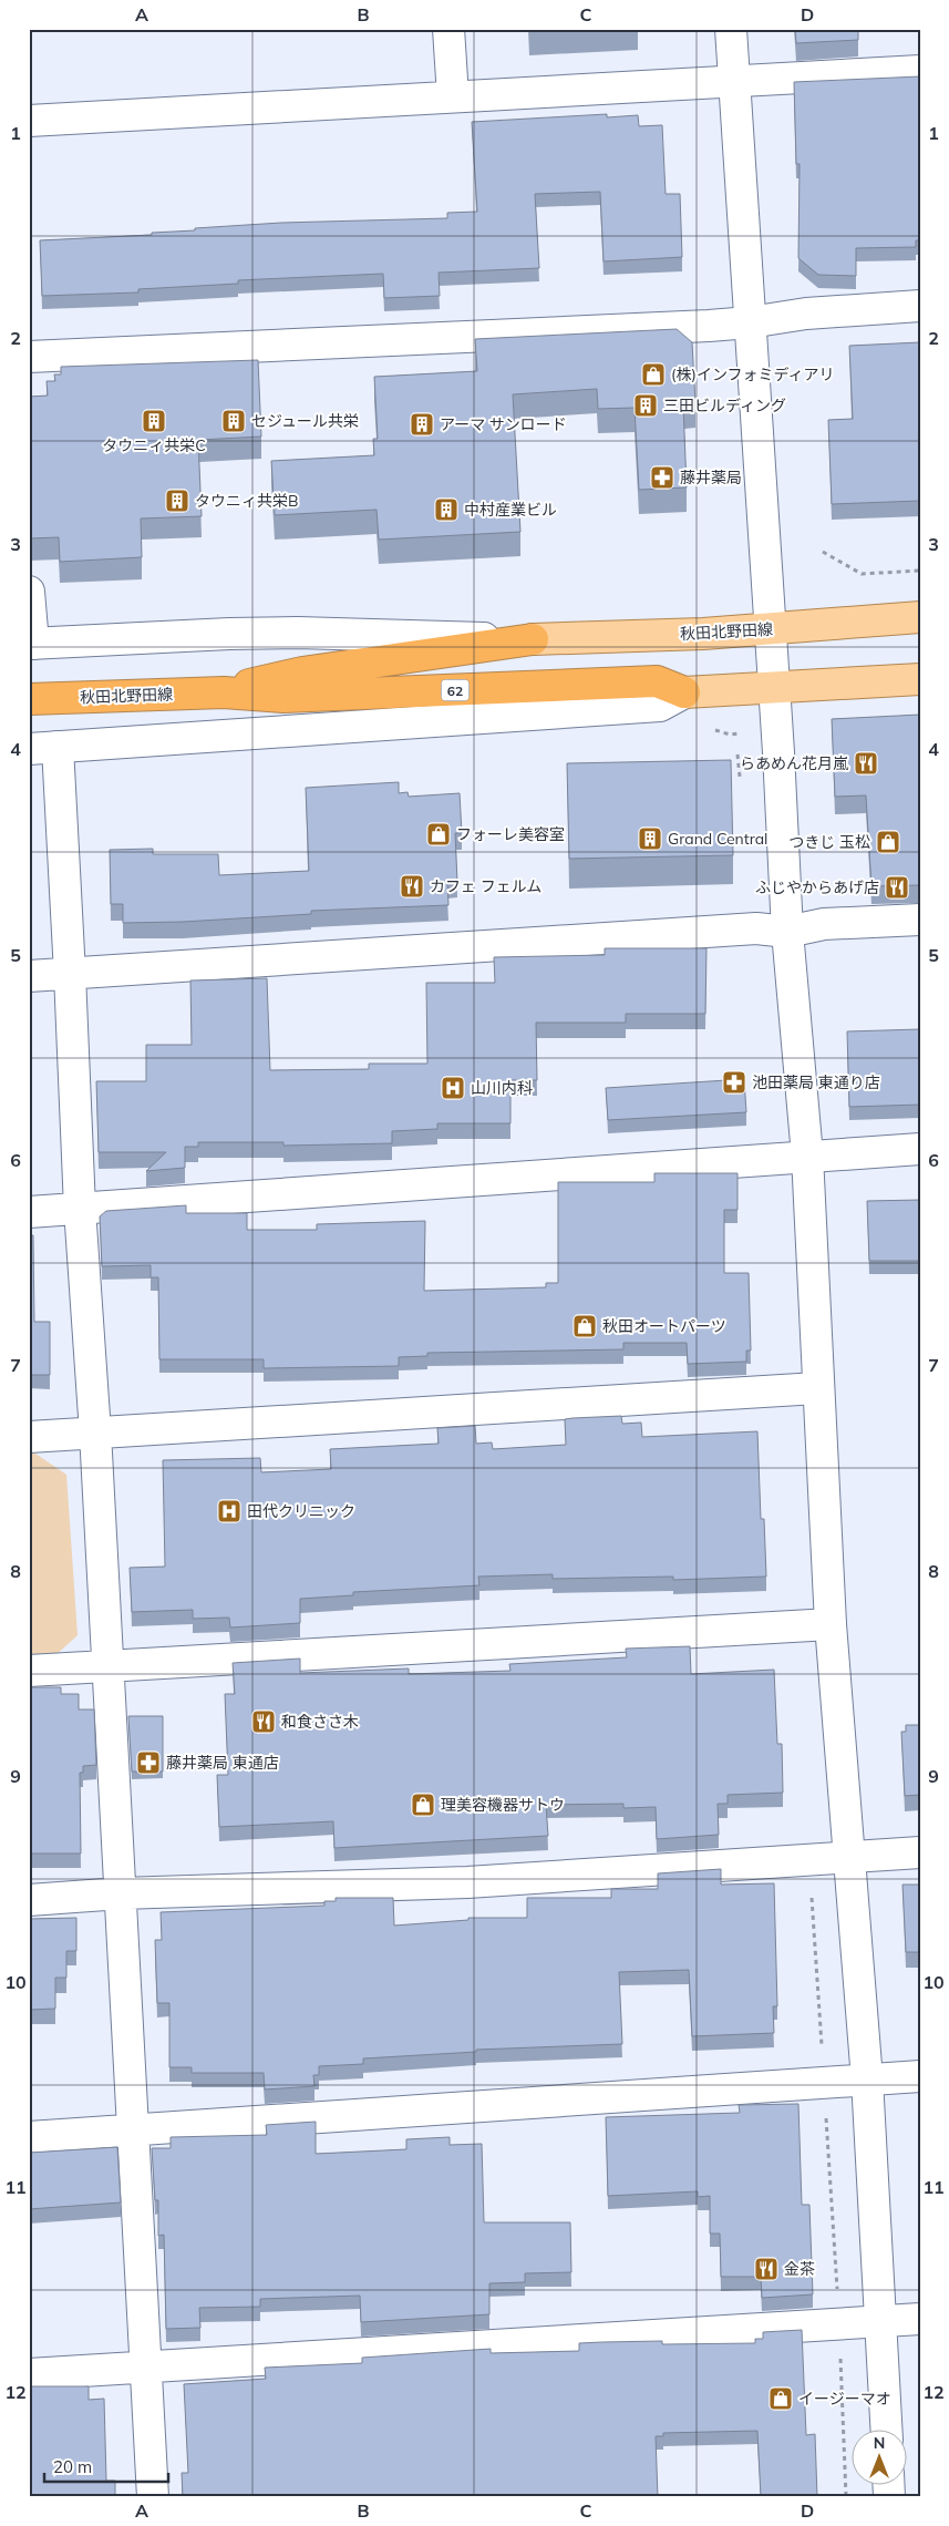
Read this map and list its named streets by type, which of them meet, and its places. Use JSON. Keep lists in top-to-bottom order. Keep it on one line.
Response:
{"streets":{"highway":["秋田北野田線","62"]},"crossings":[["秋田北野田線","62"]],"places":{"shop":["(株)インフォミディアリ","フォーレ美容室","つきじ 玉松","秋田オートパーツ","理美容機器サトウ","イージーマオ"],"building":["三田ビルディング","タウニィ共栄C","セジュール共栄","アーマ サンロード","タウニィ共栄B","中村産業ビル","Grand Central"],"pharmacy":["藤井薬局","池田薬局 東通り店","藤井薬局 東通店"],"restaurant":["らあめん花月嵐","カフェ フェルム","ふじやからあげ店","和食ささ木","金茶"],"hospital":["山川内科","田代クリニック"]},"scale_bar":"20 m","north":"top","grid":{"columns":["A","B","C","D"],"rows":["1","2","3","4","5","6","7","8","9","10","11","12"]}}
